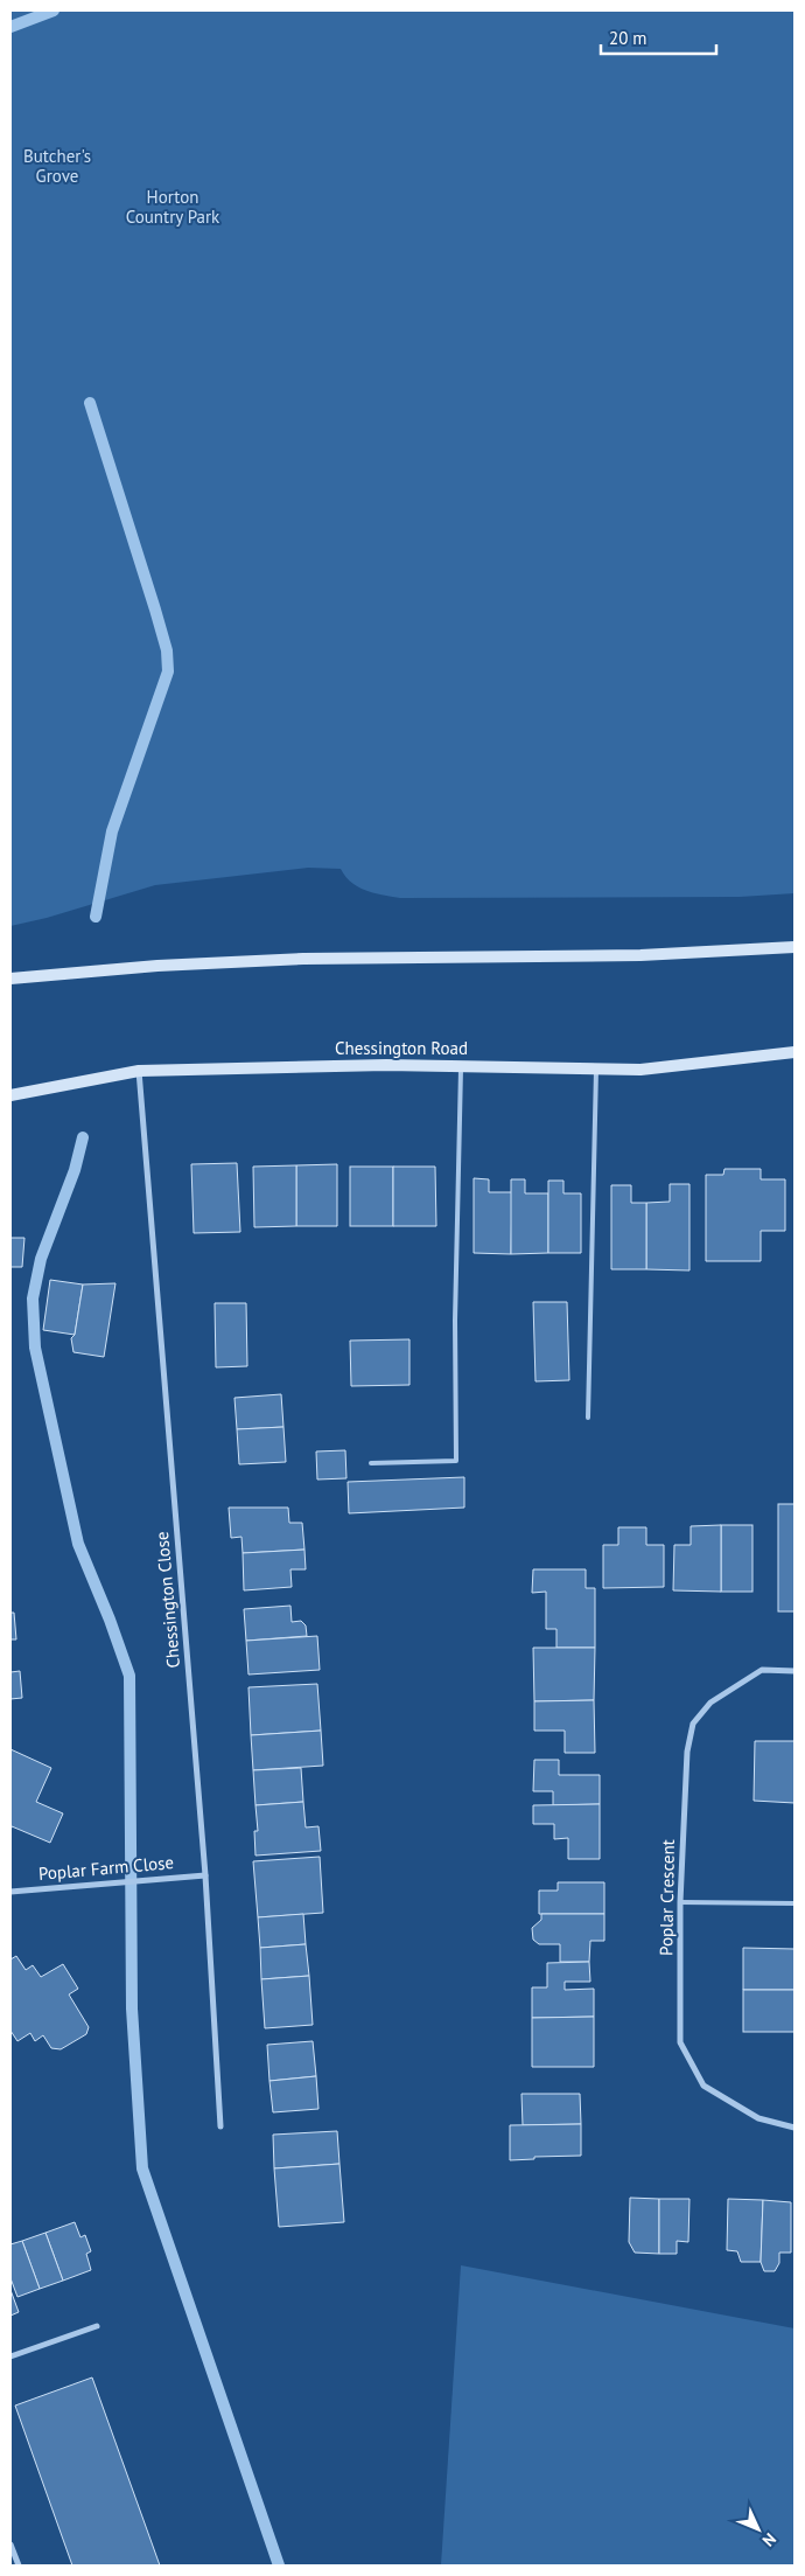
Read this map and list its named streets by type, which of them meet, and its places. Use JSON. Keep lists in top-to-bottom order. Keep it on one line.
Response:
{"streets":{"main road":["Chessington Road"],"street":["Chessington Close","Poplar Farm Close","Poplar Crescent"]},"crossings":[["Chessington Road","Chessington Close"],["Chessington Close","Poplar Farm Close"]],"parks":["Butcher's Grove","Horton Country Park"],"scale_bar":"20 m","north":"bottom right"}
